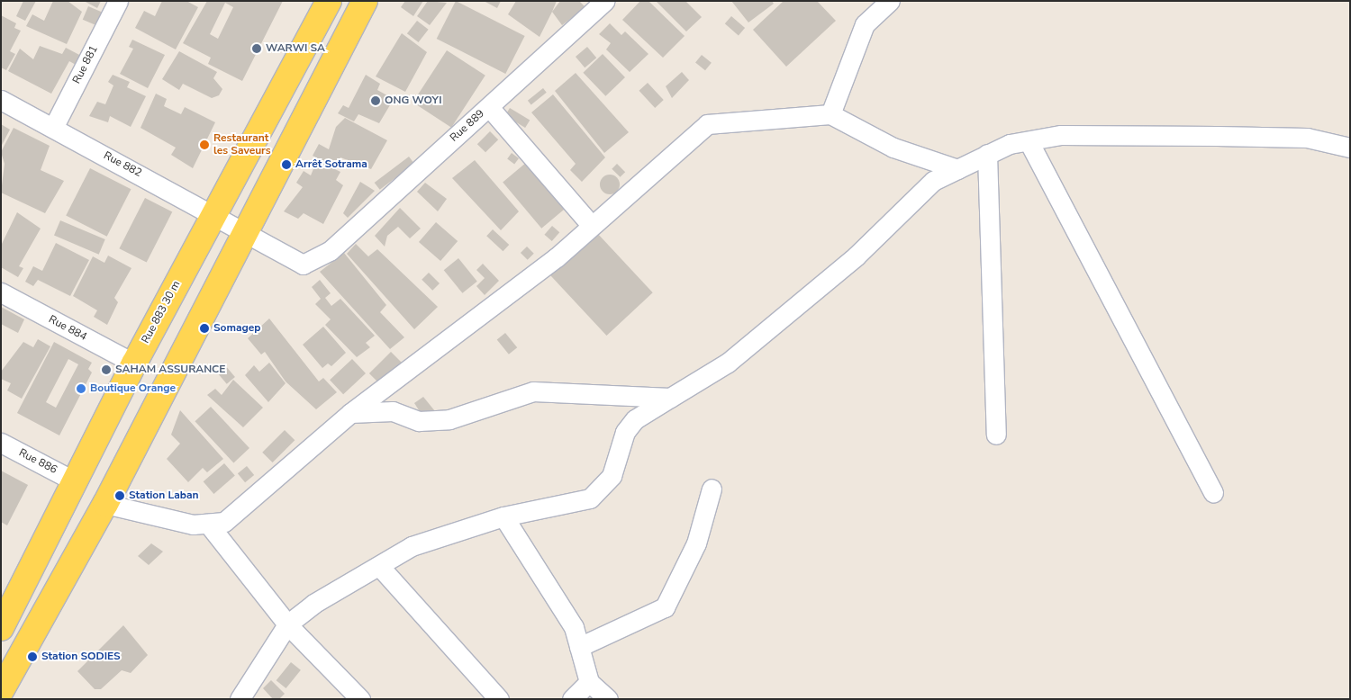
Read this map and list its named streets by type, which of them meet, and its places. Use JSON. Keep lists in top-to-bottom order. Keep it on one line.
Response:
{"streets":{"main road":["Rue 883 30 m"],"street":["Rue 881","Rue 889","Rue 882","Rue 884","Rue 886"]},"crossings":[["Rue 881","Rue 882"],["Rue 889","Rue 882"],["Rue 882","Rue 883 30 m"],["Rue 883 30 m","Rue 884"],["Rue 883 30 m","Rue 886"]],"places":["WARWI SA","ONG WOYI","Restaurant les Saveurs","Arrêt Sotrama","Somagep","SAHAM ASSURANCE","Boutique Orange","Station Laban","Station SODIES"]}
